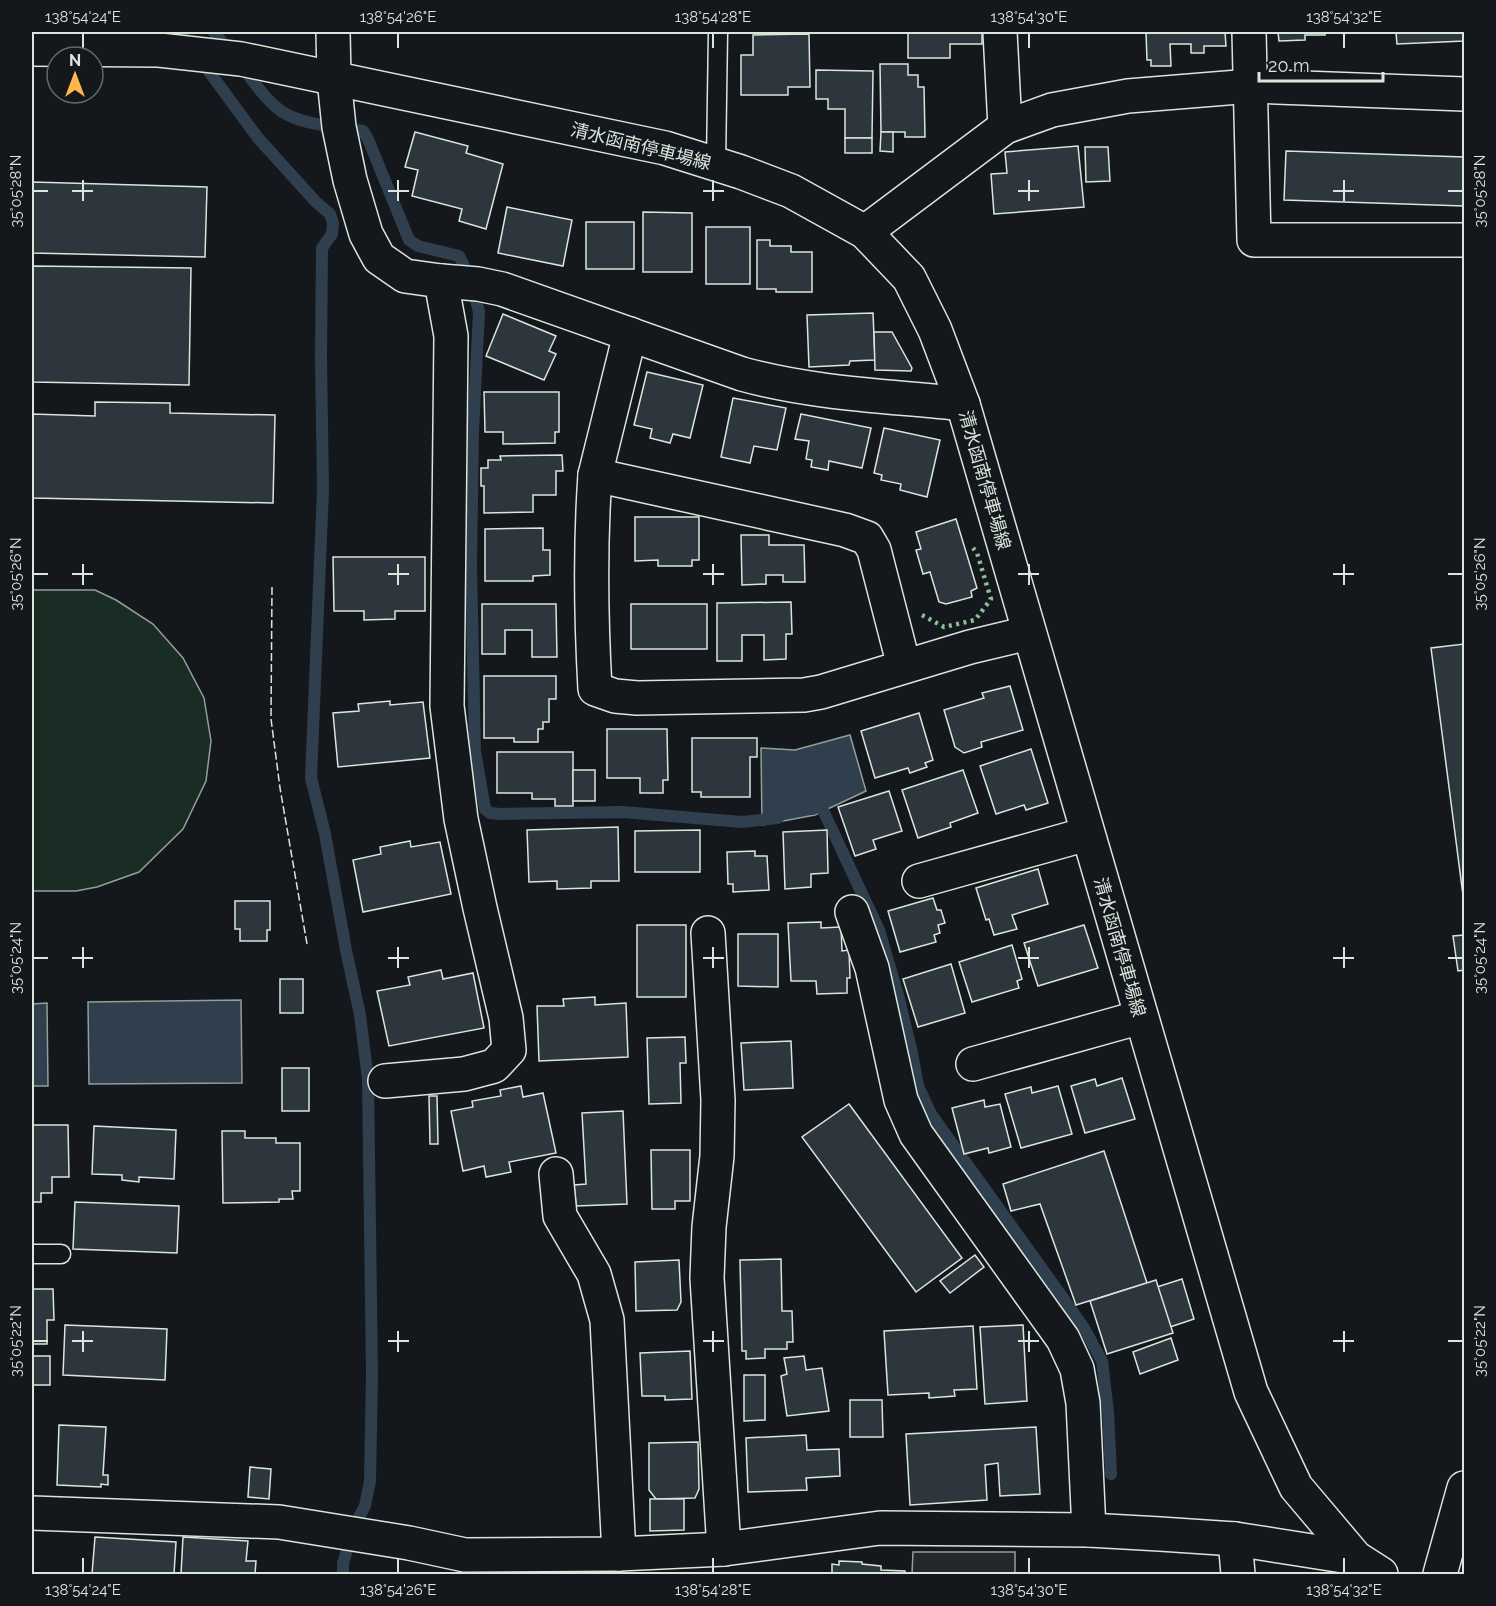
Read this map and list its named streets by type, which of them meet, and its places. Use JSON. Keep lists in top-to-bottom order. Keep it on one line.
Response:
{"streets":{"street":["清水函南停車場線"]},"scale_bar":"20 m","north":"top","coordinates":["138°54'24\"E","138°54'26\"E","138°54'28\"E","138°54'30\"E","138°54'32\"E","35°05'28\"N","35°05'26\"N","35°05'24\"N","35°05'22\"N"]}
